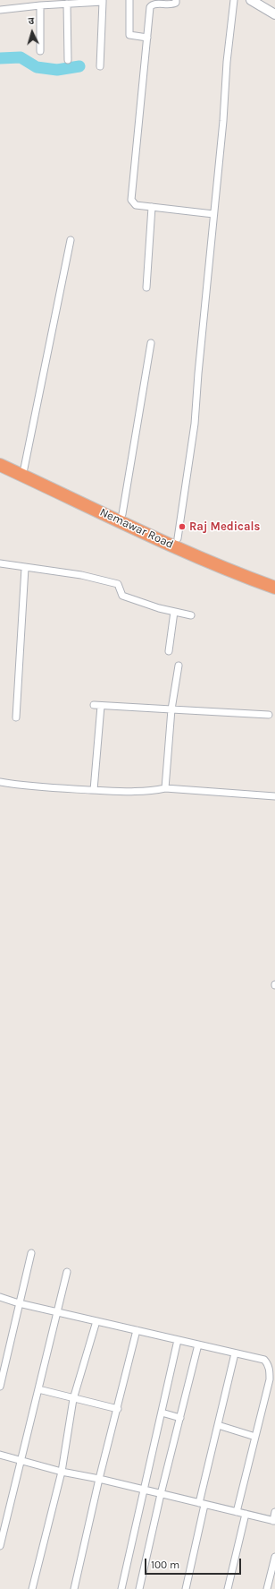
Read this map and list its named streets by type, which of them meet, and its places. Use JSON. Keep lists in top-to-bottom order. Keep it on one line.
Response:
{"streets":{"highway":["Nemawar Road"]},"places":["Raj Medicals"],"scale_bar":"100 m","north":"top"}
